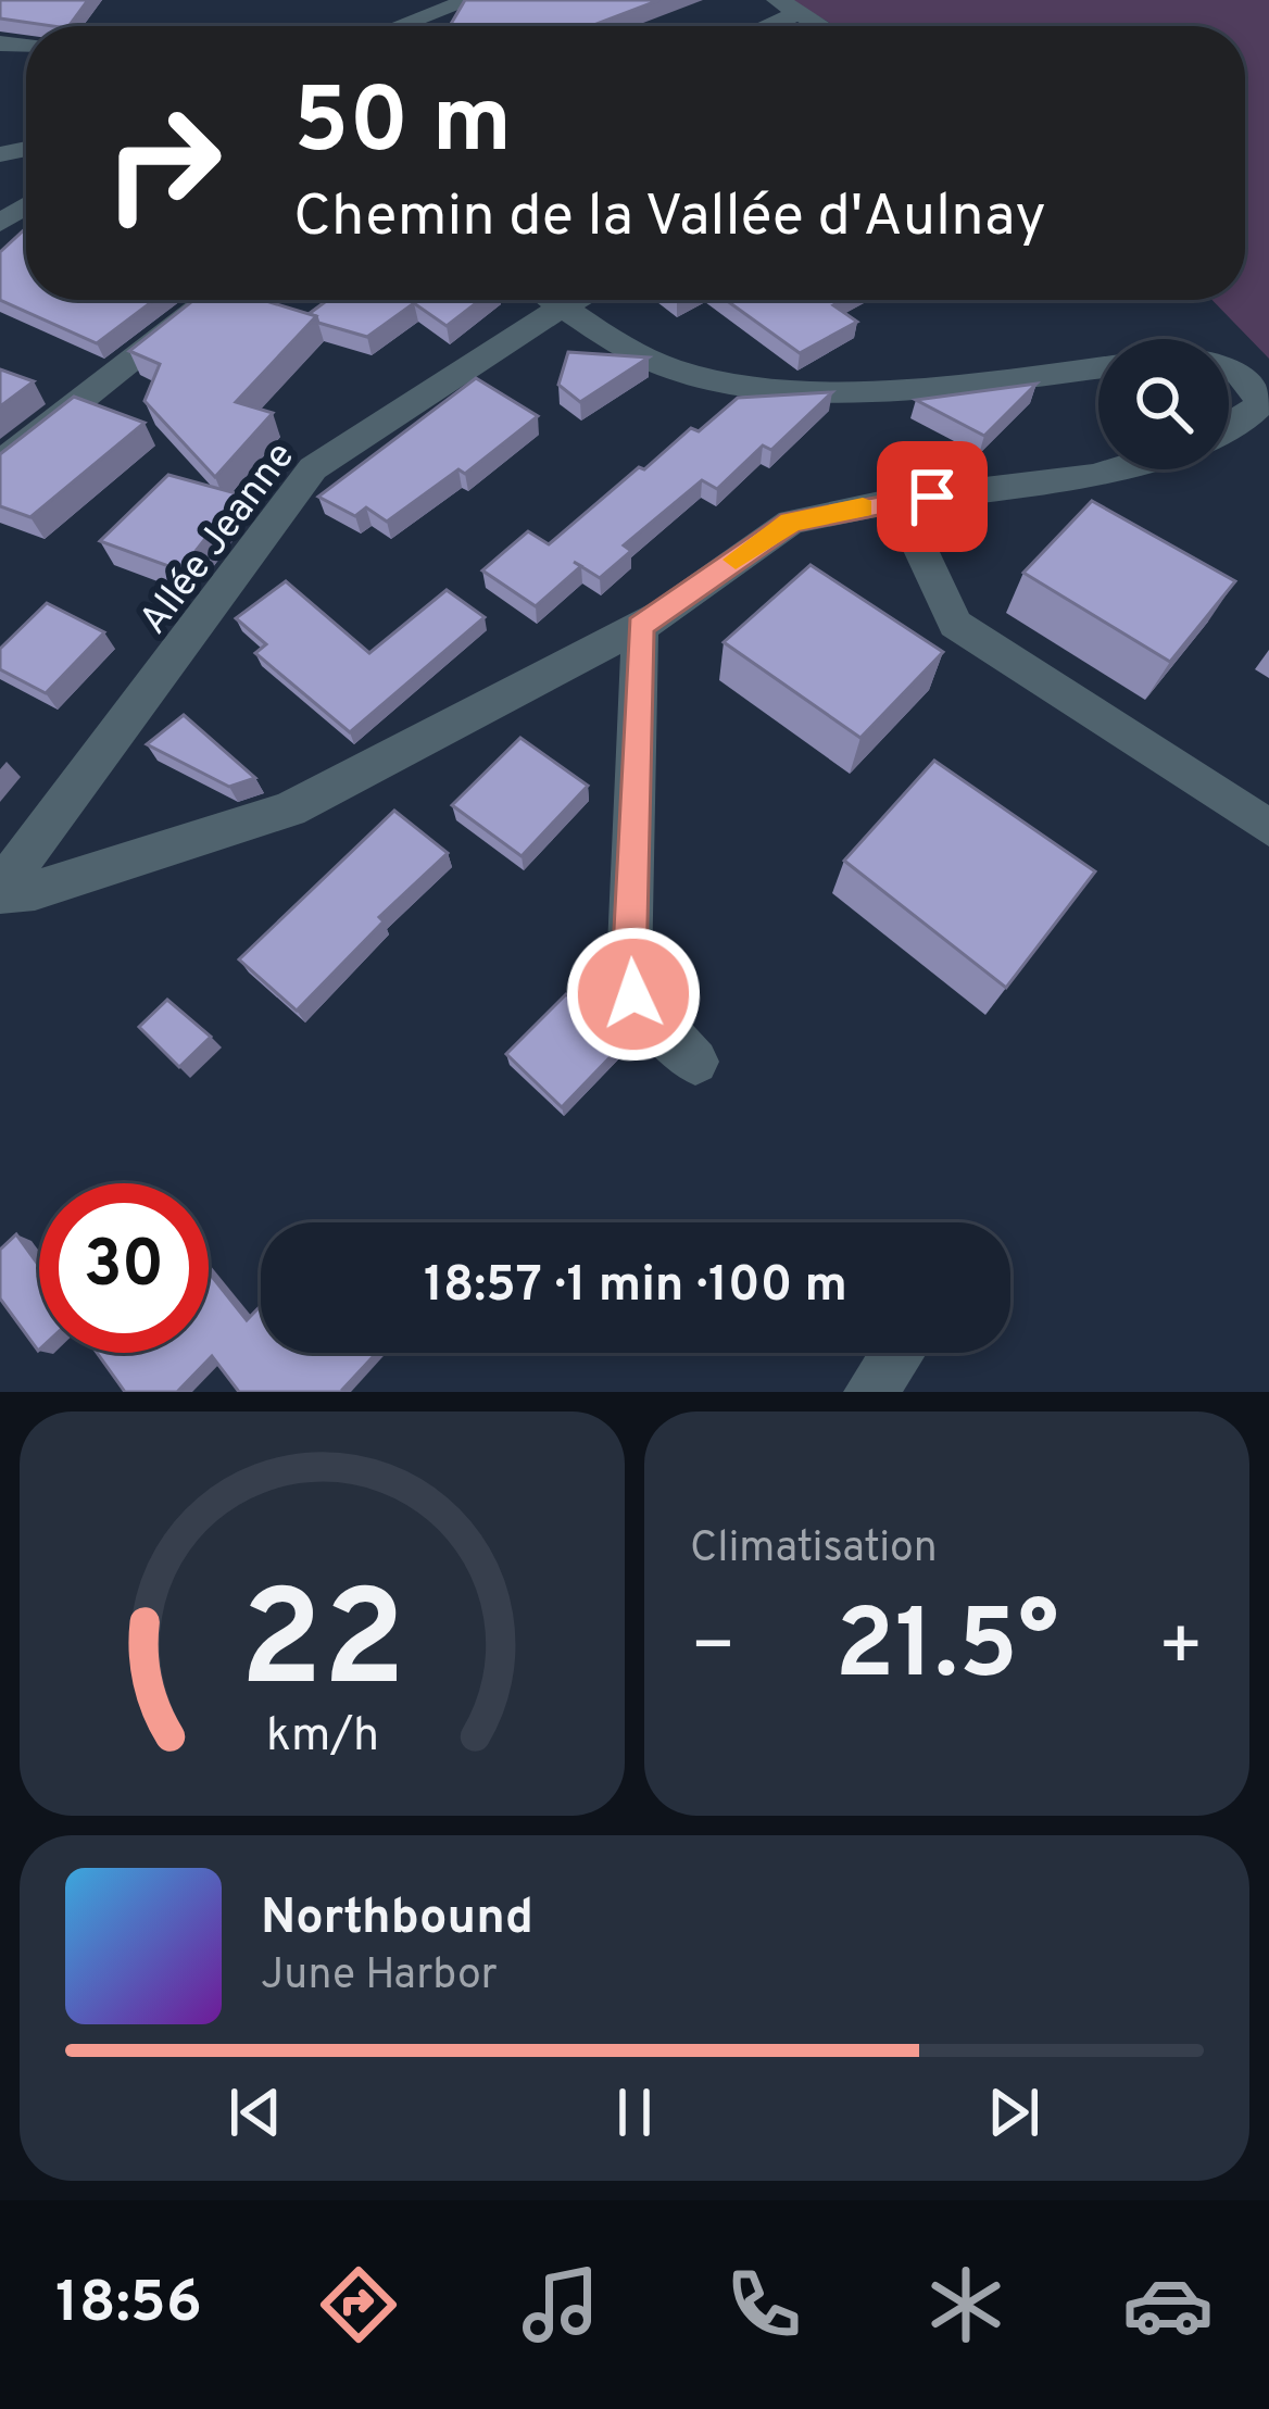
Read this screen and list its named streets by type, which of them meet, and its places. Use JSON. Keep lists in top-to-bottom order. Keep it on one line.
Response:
{"streets":{"street":["Allée Jeanne"]},"page":{"turn":["50 m","Chemin de la Vallée d'Aulnay"],"limit":"30","trip":"18:57 · 1 min · 100 m","tile":"Climatisation","heat":["−","21.5°","+"],"song":["Northbound","June Harbor"],"tabs":"18:56","gauge":["22","km/h"]}}
